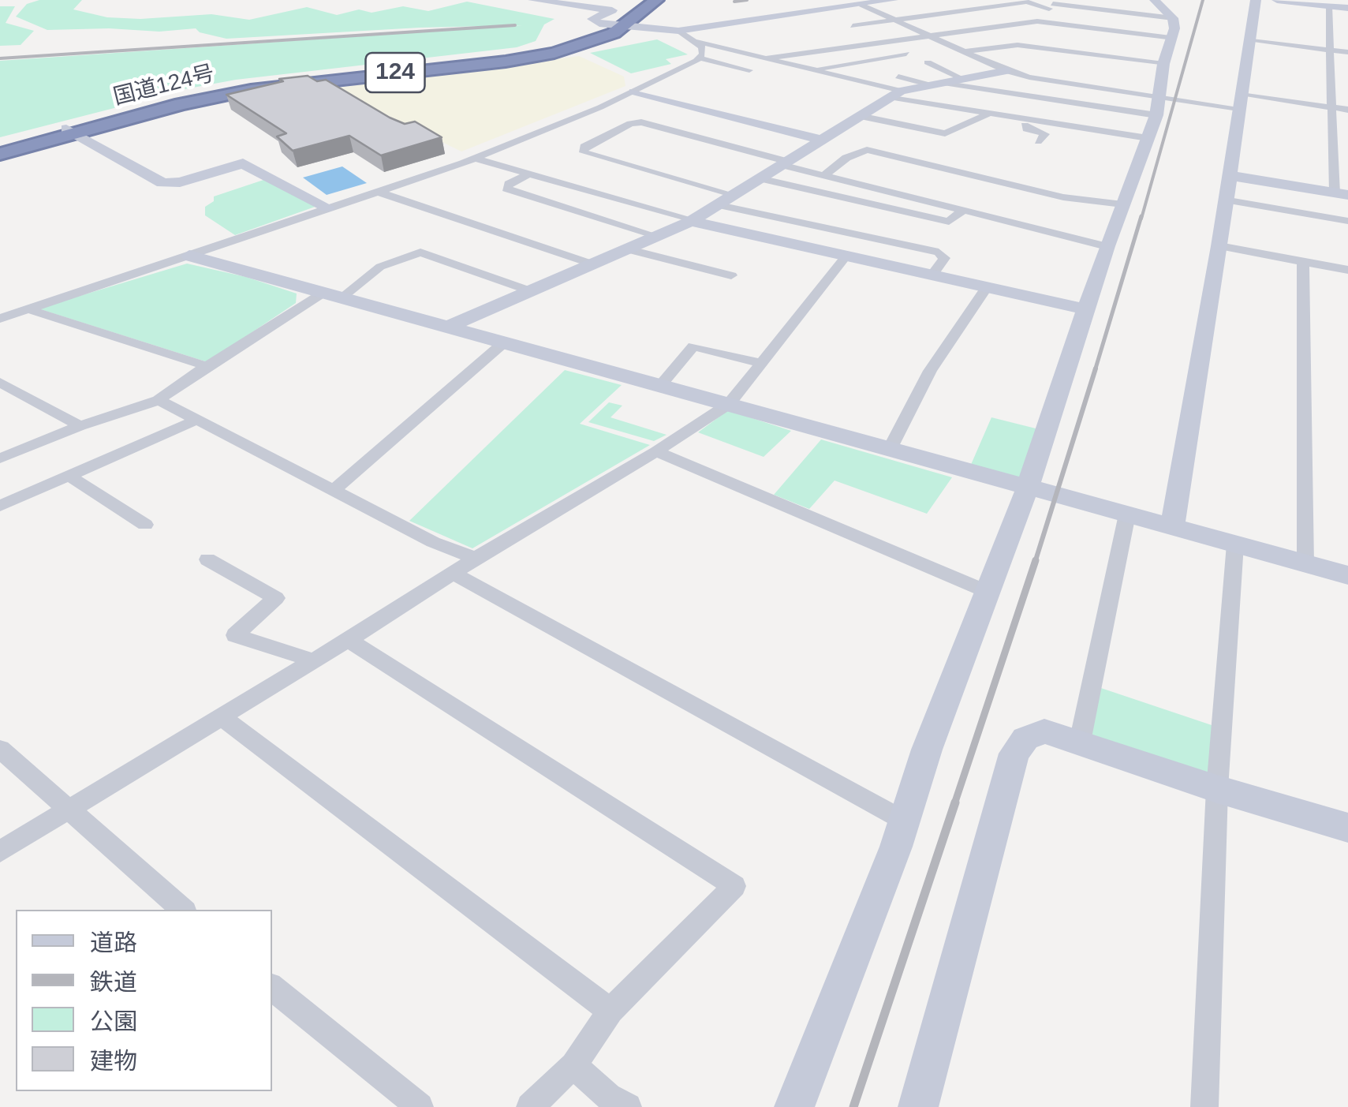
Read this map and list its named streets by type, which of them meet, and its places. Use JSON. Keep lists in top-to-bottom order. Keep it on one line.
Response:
{"streets":{"highway":["124","国道124号"]},"legend":["道路","鉄道","公園","建物"]}
